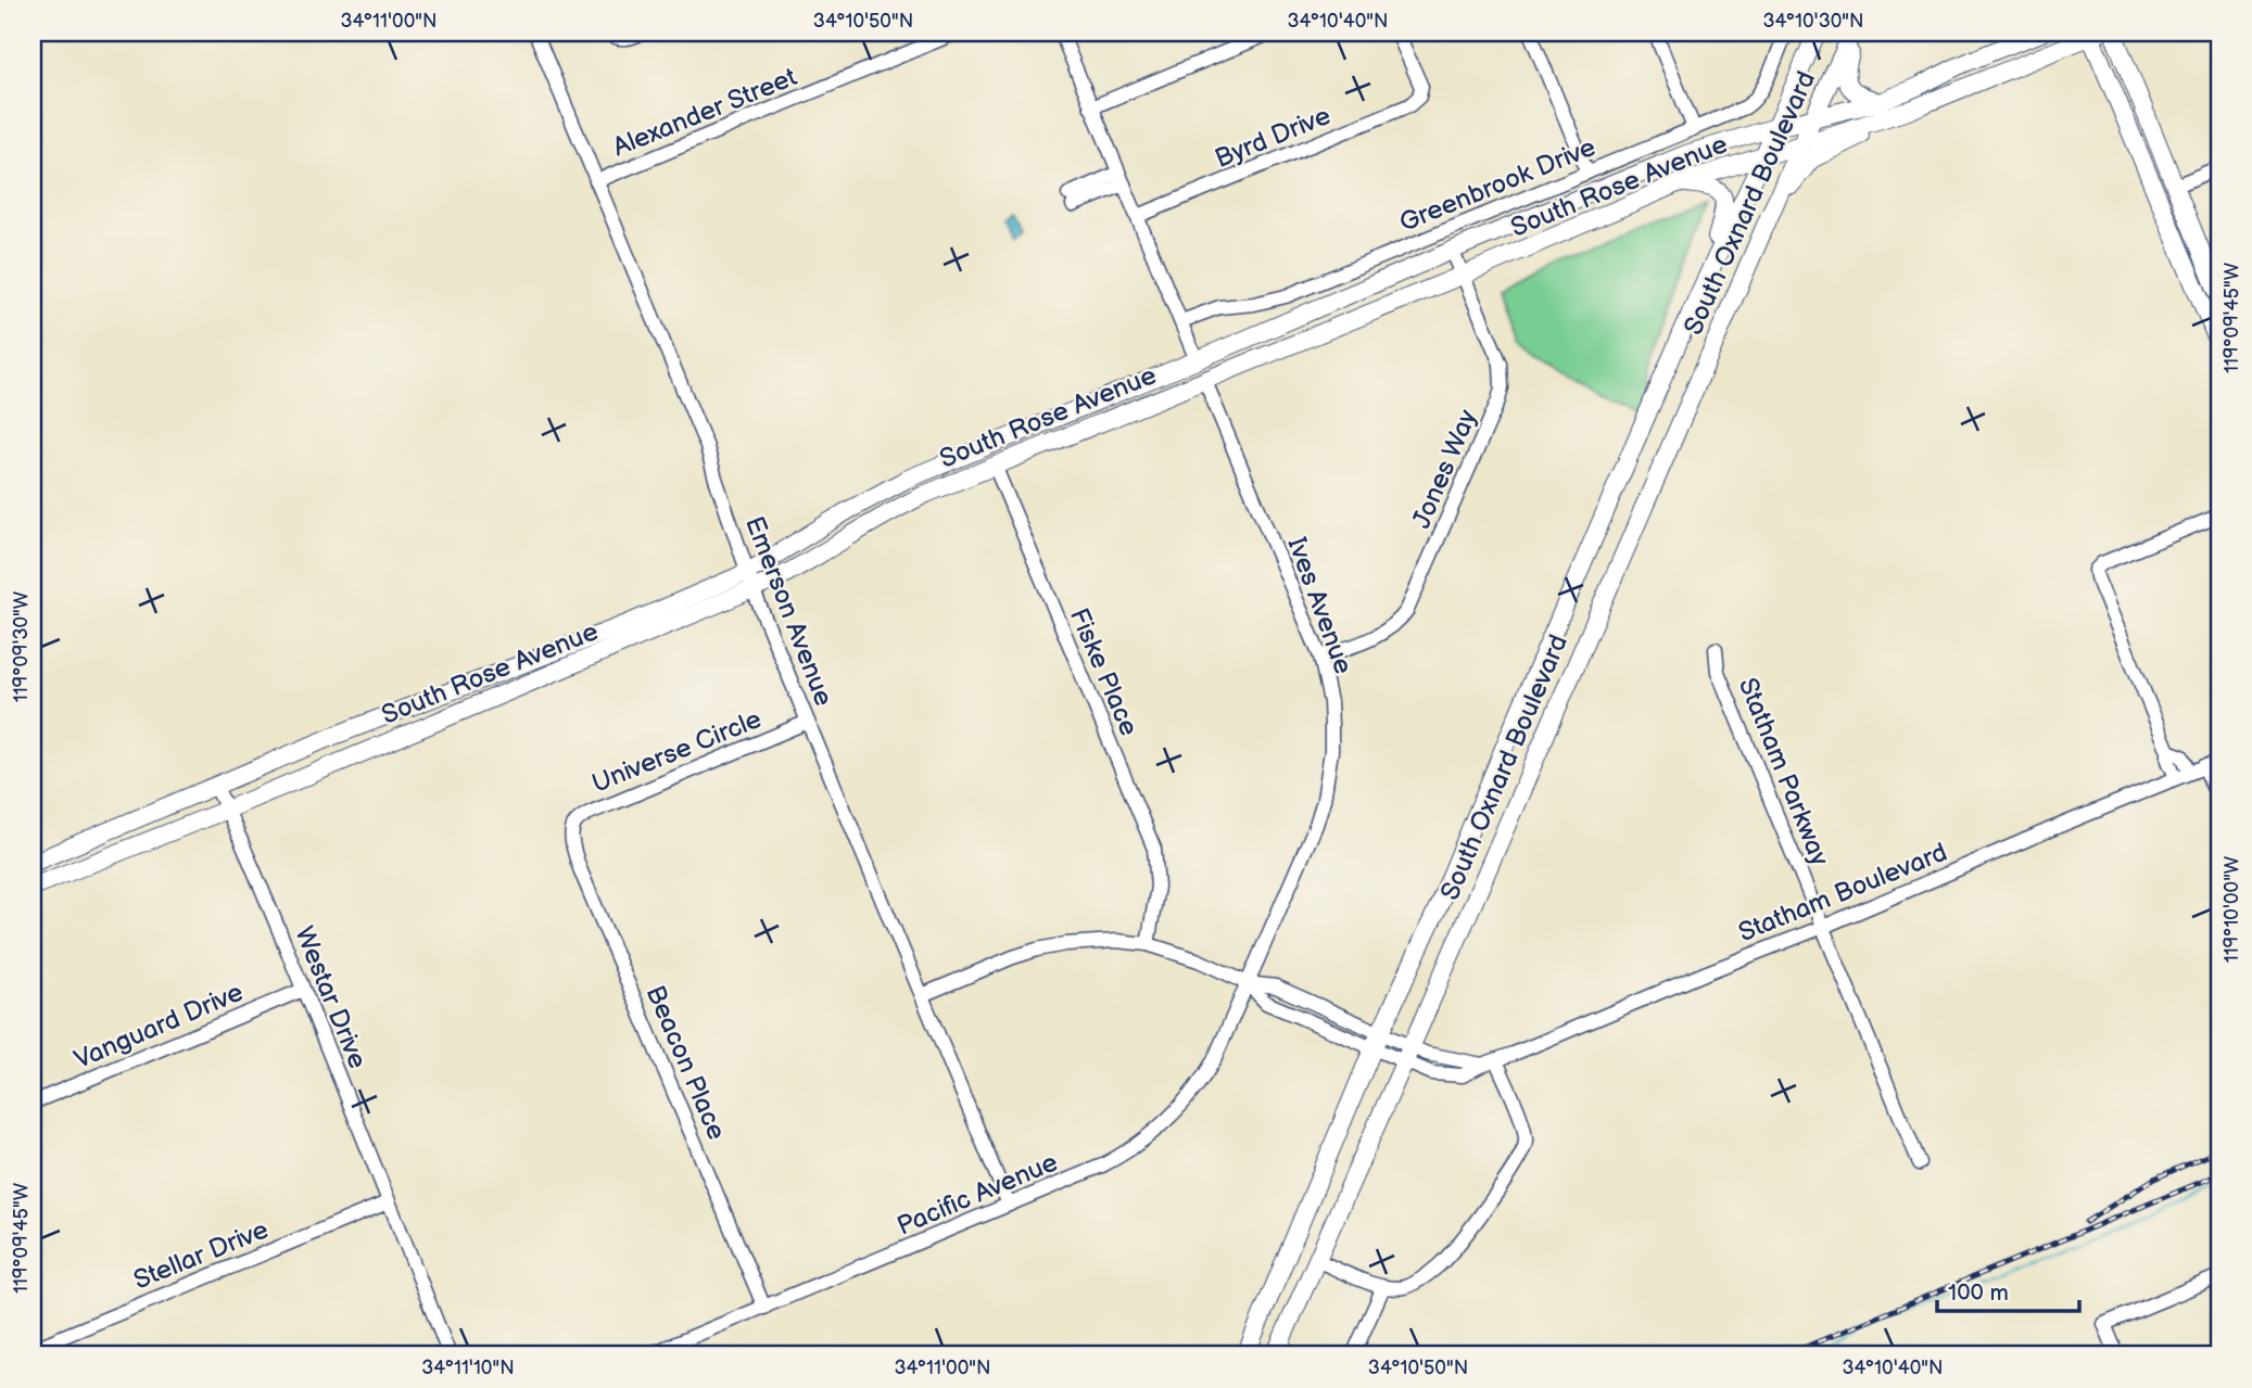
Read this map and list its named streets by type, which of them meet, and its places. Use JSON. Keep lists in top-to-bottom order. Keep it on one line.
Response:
{"streets":{"main road":["South Rose Avenue","South Oxnard Boulevard"],"street":["Alexander Street","Byrd Drive","Greenbrook Drive","Jones Way","Ives Avenue","Emerson Avenue","Fiske Place","Universe Circle","Statham Parkway","Statham Boulevard","Westar Drive","Vanguard Drive","Beacon Place","Pacific Avenue","Stellar Drive"]},"crossings":[["Alexander Street","Emerson Avenue"],["South Rose Avenue","South Oxnard Boulevard"],["South Rose Avenue","Jones Way"],["South Rose Avenue","Ives Avenue"],["South Rose Avenue","Emerson Avenue"],["South Rose Avenue","Fiske Place"],["South Rose Avenue","Westar Drive"],["South Oxnard Boulevard","Statham Boulevard"],["Jones Way","Ives Avenue"],["Ives Avenue","Statham Boulevard"],["Ives Avenue","Pacific Avenue"],["Emerson Avenue","Universe Circle"],["Emerson Avenue","Statham Boulevard"],["Emerson Avenue","Pacific Avenue"],["Fiske Place","Statham Boulevard"],["Universe Circle","Beacon Place"],["Statham Parkway","Statham Boulevard"],["Statham Boulevard","Pacific Avenue"],["Westar Drive","Vanguard Drive"],["Westar Drive","Stellar Drive"],["Beacon Place","Pacific Avenue"]],"scale_bar":"100 m","coordinates":["34°11'00\"N","34°10'50\"N","34°10'40\"N","34°10'30\"N","119°09'45\"W","119°09'30\"W","119°10'00\"W","34°11'10\"N"]}
